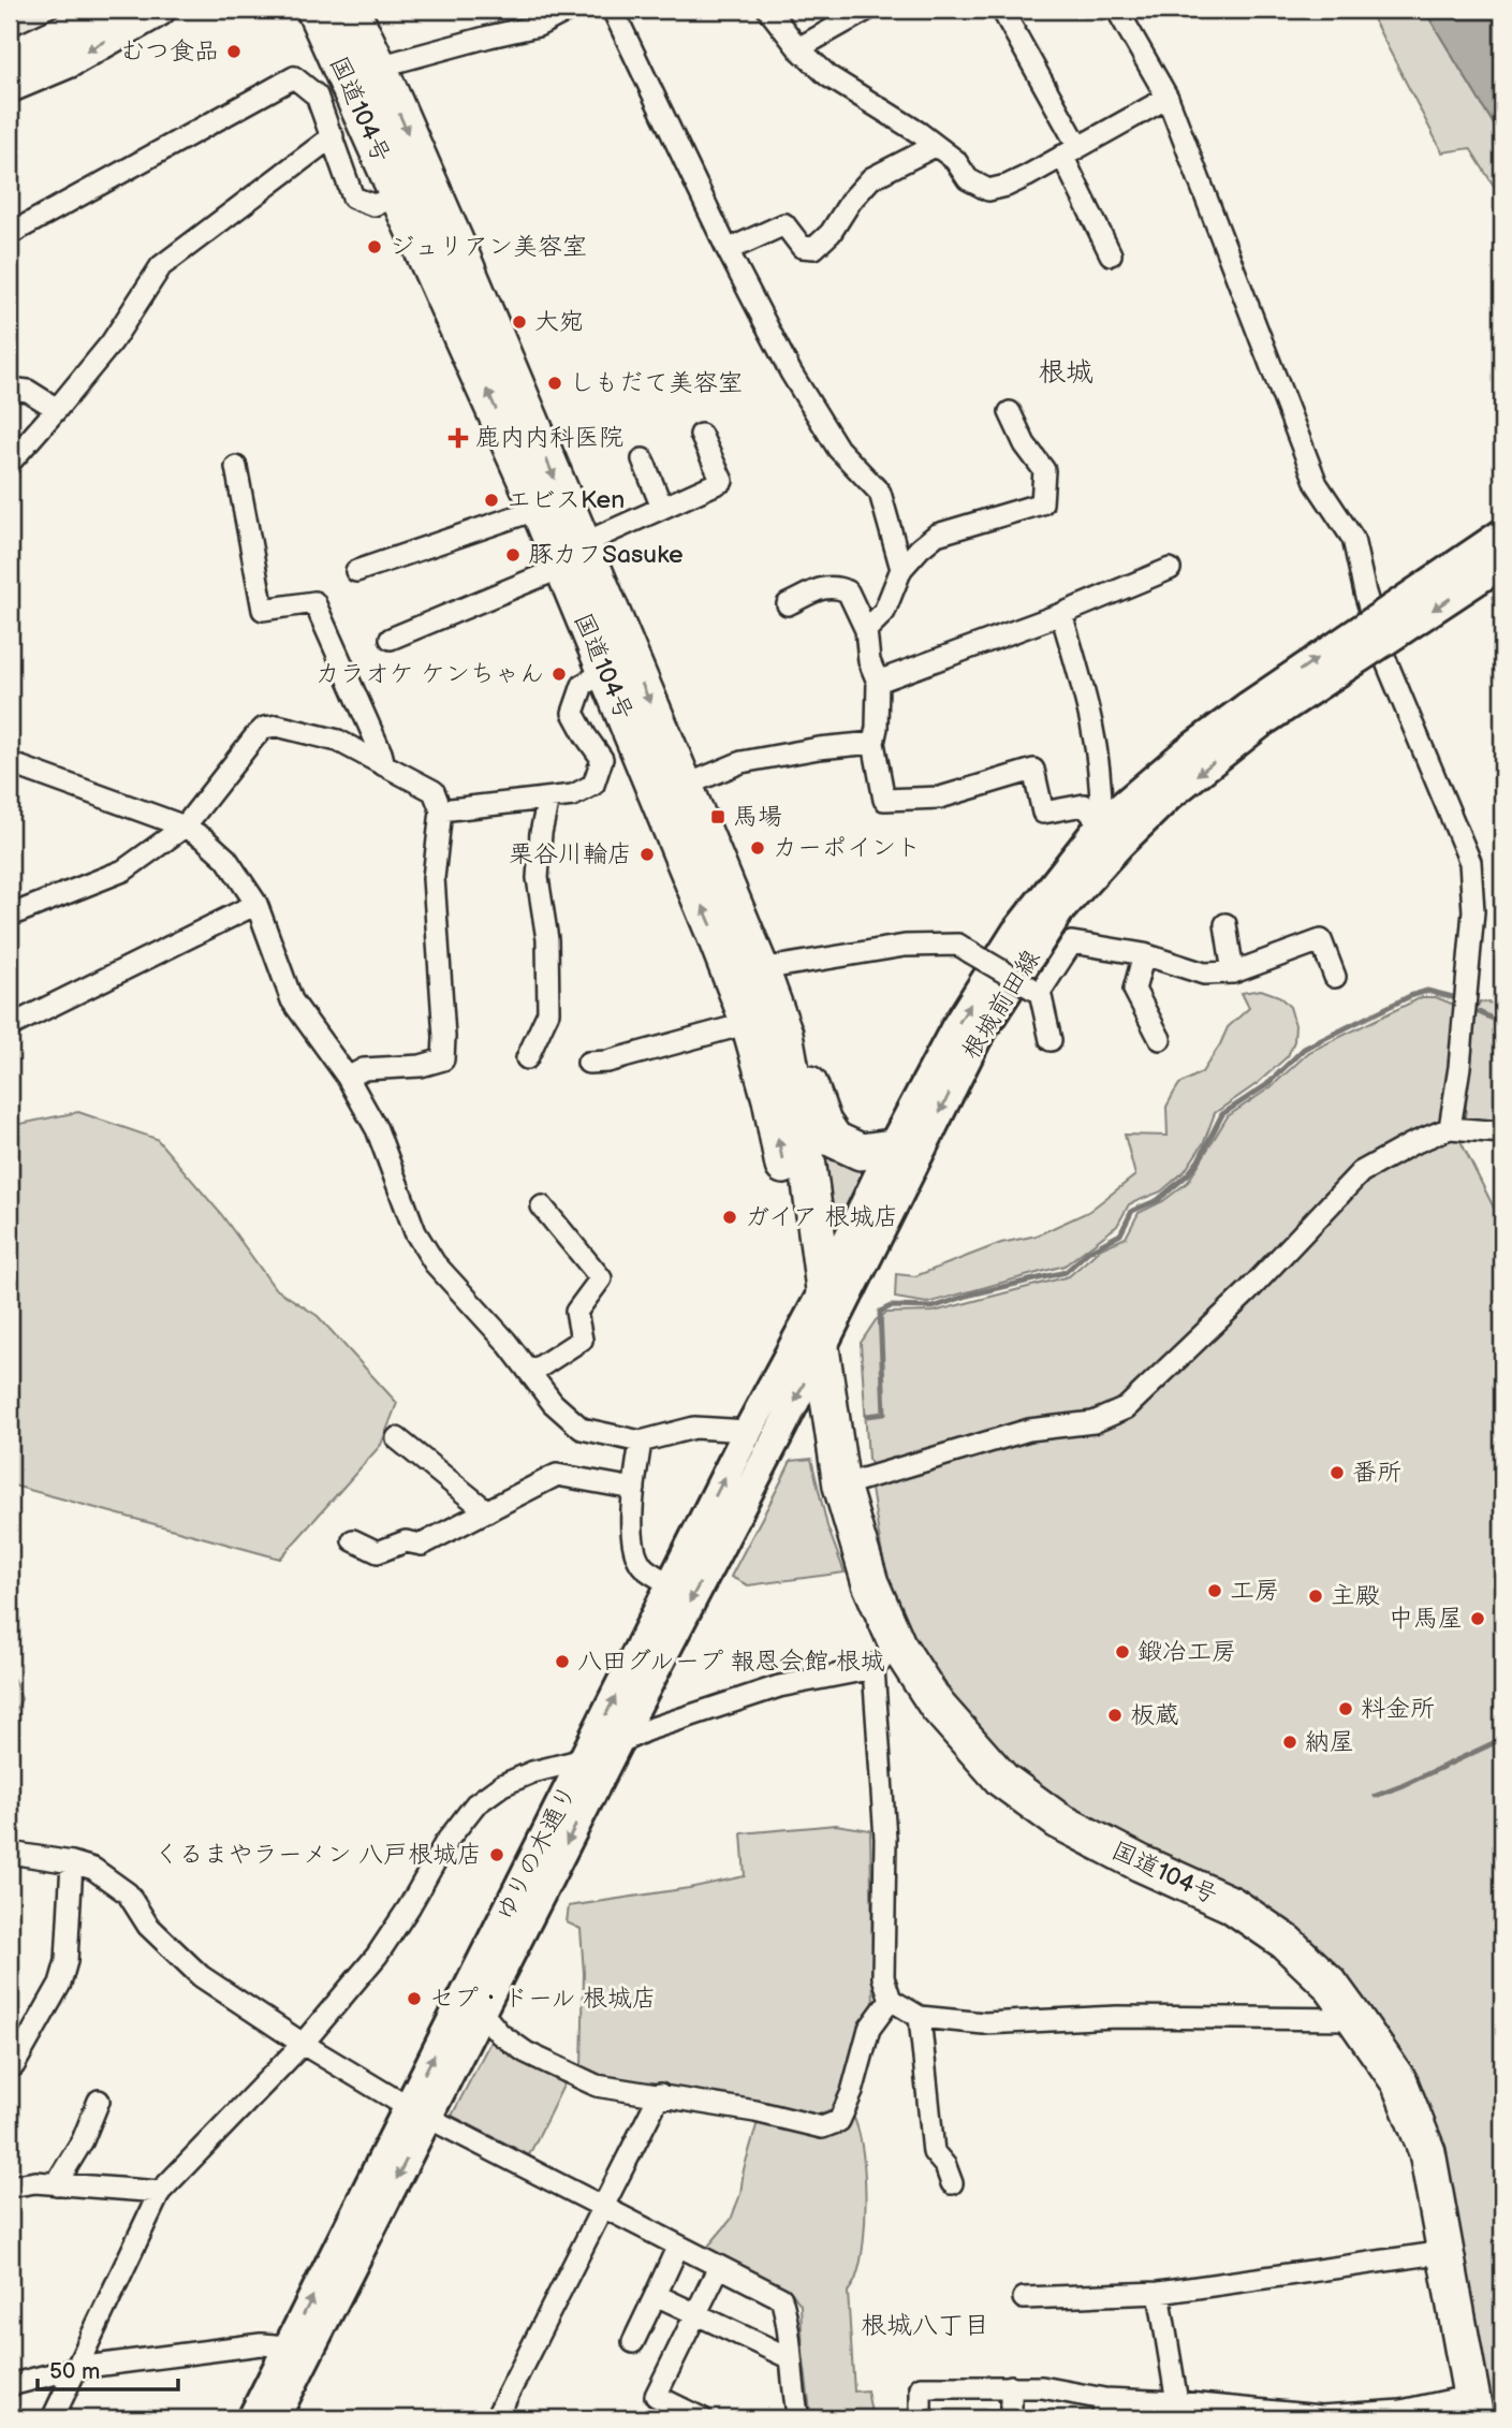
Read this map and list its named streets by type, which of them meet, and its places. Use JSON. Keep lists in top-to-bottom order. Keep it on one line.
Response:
{"streets":{"highway":["国道104号"],"street":["根城前田線","ゆりの木通り"]},"crossings":[["国道104号","根城前田線"],["国道104号","ゆりの木通り"],["根城前田線","ゆりの木通り"]],"districts":["根城","根城八丁目"],"places":{"other":["むつ食品","ジュリアン美容室","大宛","しもだて美容室","エビスKen","豚カフSasuke","カラオケ ケンちゃん","カーポイント","栗谷川輪店","ガイア 根城店","番所","工房","主殿","中馬屋","鍛冶工房","八田グループ 報恩会館 根城","料金所","板蔵","納屋","くるまやラーメン 八戸根城店","セプ・ドール 根城店"],"health":["鹿内内科医院"],"transit":["馬場"]},"scale_bar":"50 m"}
